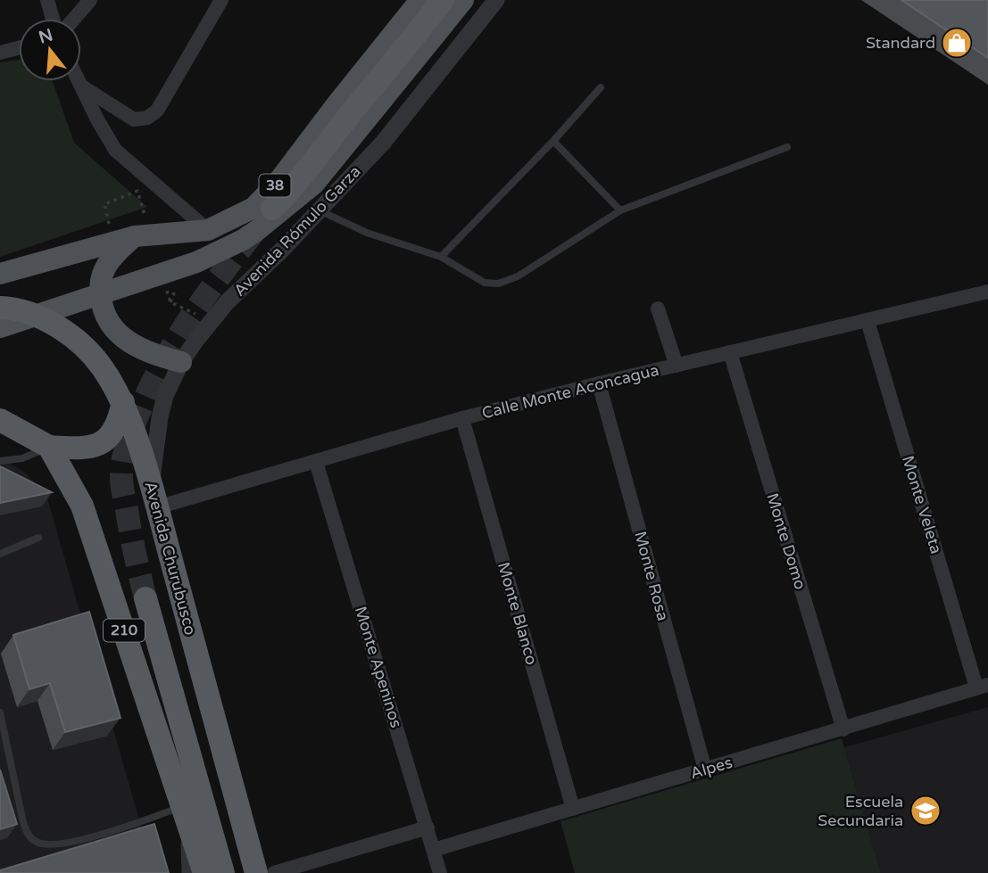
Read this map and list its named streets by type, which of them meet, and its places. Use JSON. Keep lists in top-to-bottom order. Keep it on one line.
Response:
{"streets":{"highway":["Avenida Churubusco","210"],"main road":["38","Avenida Rómulo Garza"],"street":["Calle Monte Aconcagua","Monte Veleta","Monte Domo","Monte Rosa","Monte Blanco","Monte Apeninos","Alpes"]},"crossings":[["Avenida Rómulo Garza","Calle Monte Aconcagua"],["Avenida Rómulo Garza","Avenida Churubusco"],["Calle Monte Aconcagua","Monte Veleta"],["Calle Monte Aconcagua","Monte Domo"],["Calle Monte Aconcagua","Avenida Churubusco"],["Calle Monte Aconcagua","Monte Rosa"],["Calle Monte Aconcagua","Monte Blanco"],["Calle Monte Aconcagua","Monte Apeninos"],["Monte Veleta","Alpes"],["Monte Domo","Alpes"],["Monte Rosa","Alpes"],["Monte Blanco","Alpes"],["Monte Apeninos","Alpes"]],"places":{"shop":["Standard"],"school or university":["Escuela Secundaria"]},"north":"top"}
